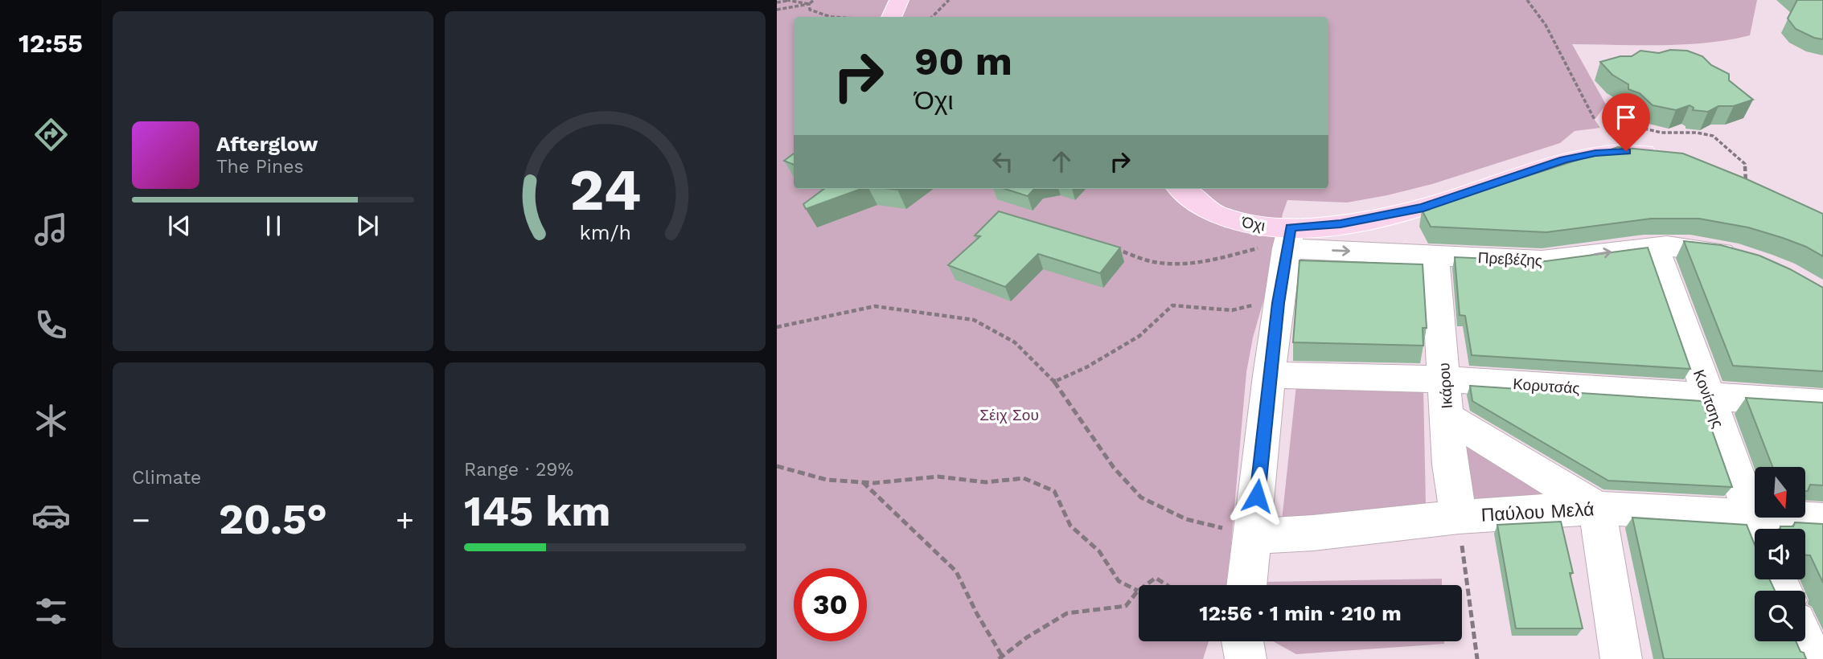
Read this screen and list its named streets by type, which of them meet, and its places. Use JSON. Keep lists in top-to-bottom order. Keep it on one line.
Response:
{"streets":{"main road":["Όχι"],"street":["Πρεβέζης","Ικάρου","Κορυτσάς","Κονίτσης","Παύλου Μελά"]},"crossings":[["Όχι","Πρεβέζης"],["Πρεβέζης","Ικάρου"],["Πρεβέζης","Κονίτσης"],["Ικάρου","Κορυτσάς"],["Ικάρου","Παύλου Μελά"],["Κορυτσάς","Κονίτσης"],["Κονίτσης","Παύλου Μελά"]],"one_way":["Πρεβέζης"],"parks":["Σέιχ Σου"],"north":"bottom","page":{"tabs":"12:55","turn":["90 m","Όχι"],"song":["Afterglow","The Pines"],"tile":["Climate",["Range · 29%","145 km"]],"heat":["−","20.5°","+"],"limit":"30","trip":"12:56 · 1 min · 210 m","gauge":["24","km/h"]}}
